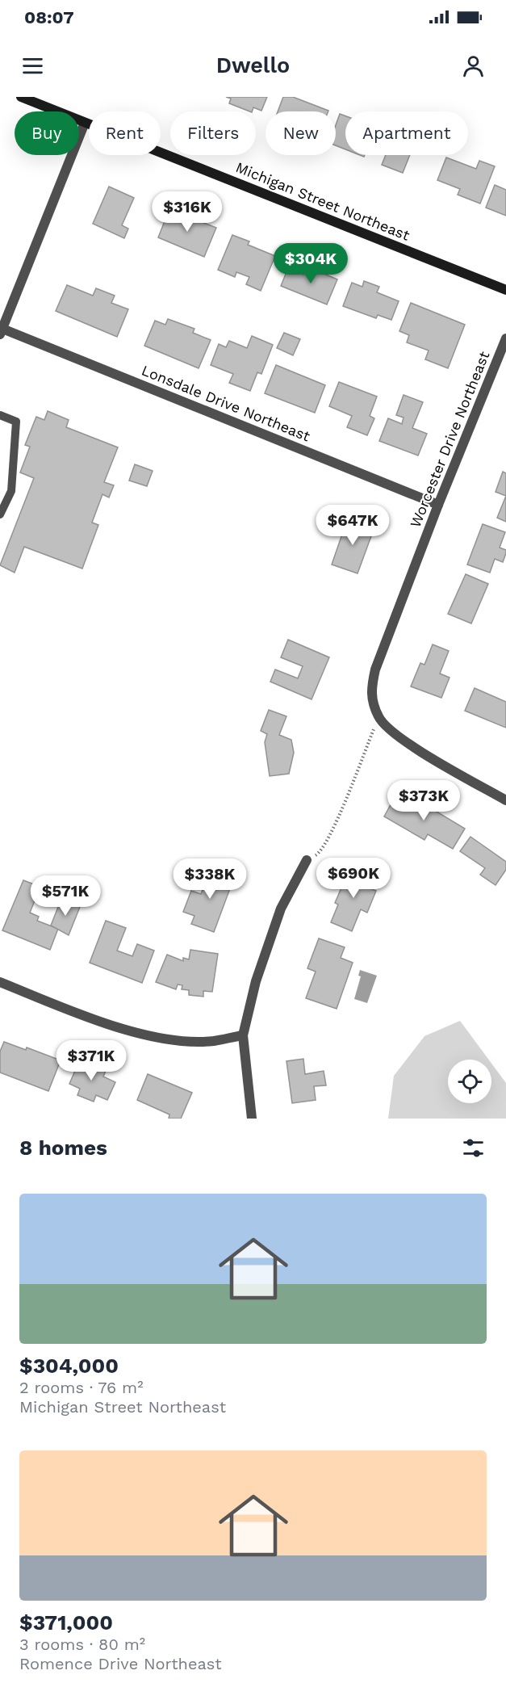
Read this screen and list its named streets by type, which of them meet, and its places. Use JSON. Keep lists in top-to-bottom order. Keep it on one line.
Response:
{"streets":{"main road":["Michigan Street Northeast"],"street":["Lonsdale Drive Northeast","Worcester Drive Northeast"]},"crossings":[["Lonsdale Drive Northeast","Worcester Drive Northeast"]],"page":{"status":"08:07","header":"Dwello","chip":["Buy","Rent","Filters","New","Apartment"],"price":["$316K","$304K","$647K","$373K","$690K","$338K","$571K","$371K"],"heading":"8 homes","list":[{"name":"$304,000","note":"2 rooms · 76 m² · Michigan Street Northeast"},{"name":"$371,000","note":"3 rooms · 80 m² · Romence Drive Northeast"}]}}
